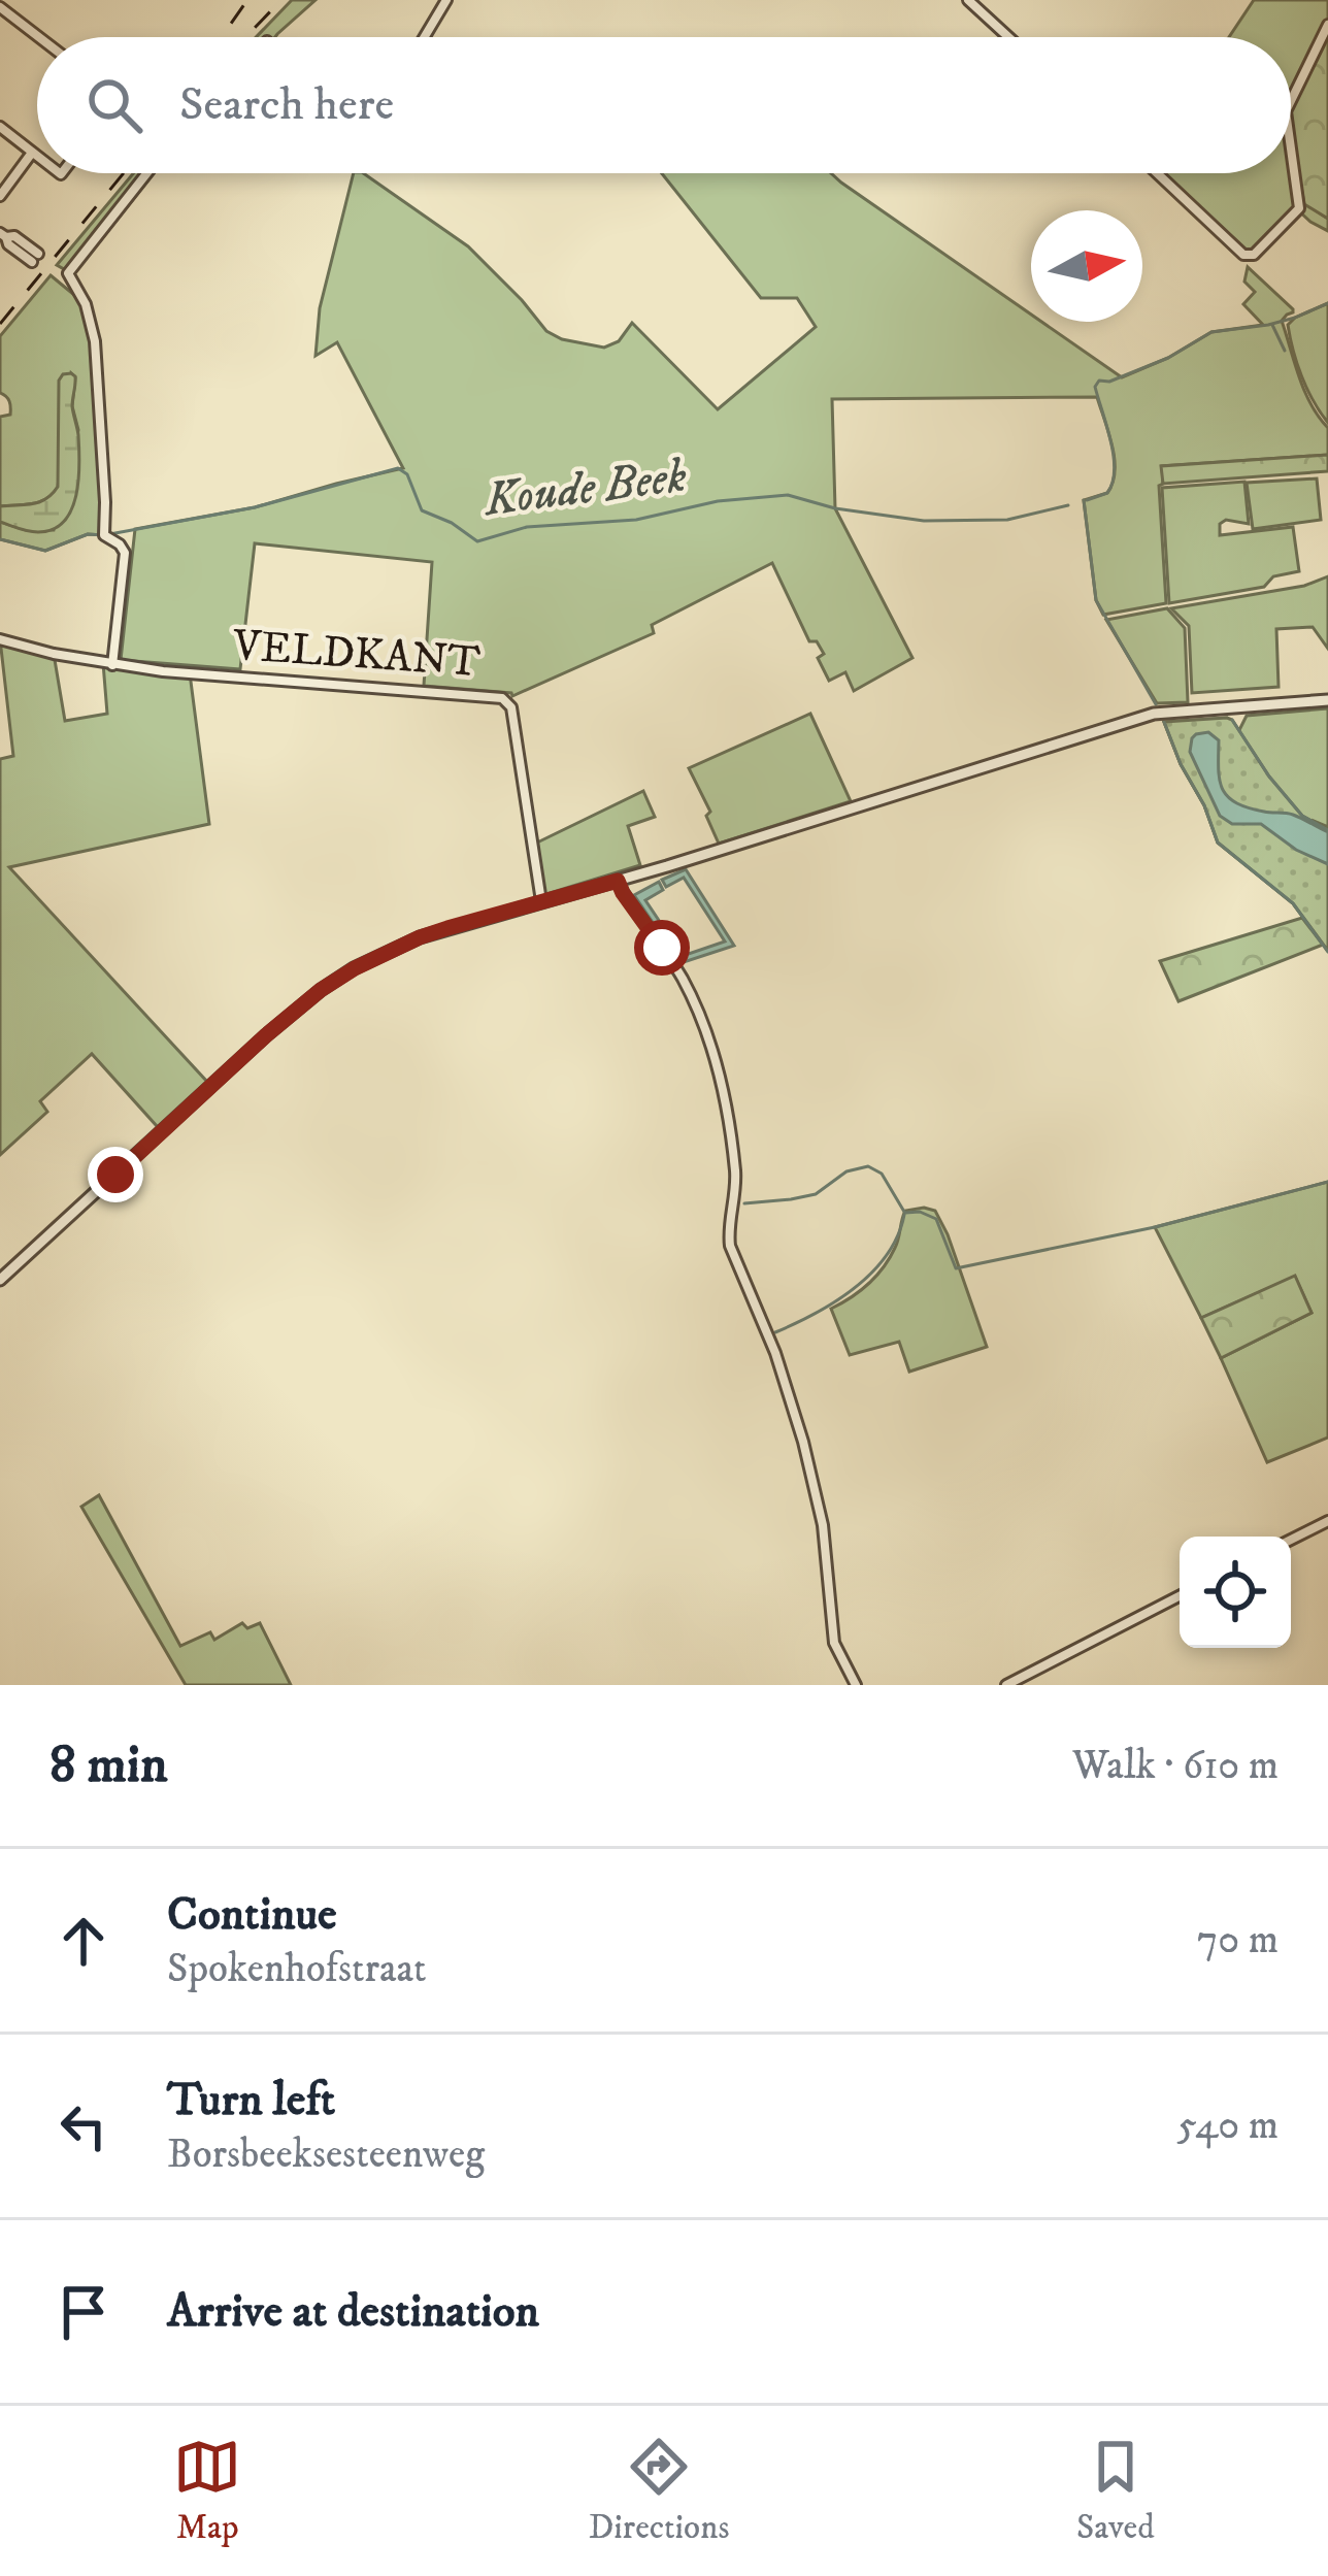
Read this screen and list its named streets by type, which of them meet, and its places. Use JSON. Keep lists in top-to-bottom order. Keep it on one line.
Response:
{"streets":{"street":["VELDKANT"]},"water":["Koude Beek"],"north":"right","page":{"search":"Search here","heading":["8 min","Walk · 610 m"],"list":[["Continue","Spokenhofstraat","70 m"],["Turn left","Borsbeeksesteenweg","540 m"],"Arrive at destination"],"nav":["Map","Directions","Saved"]}}
